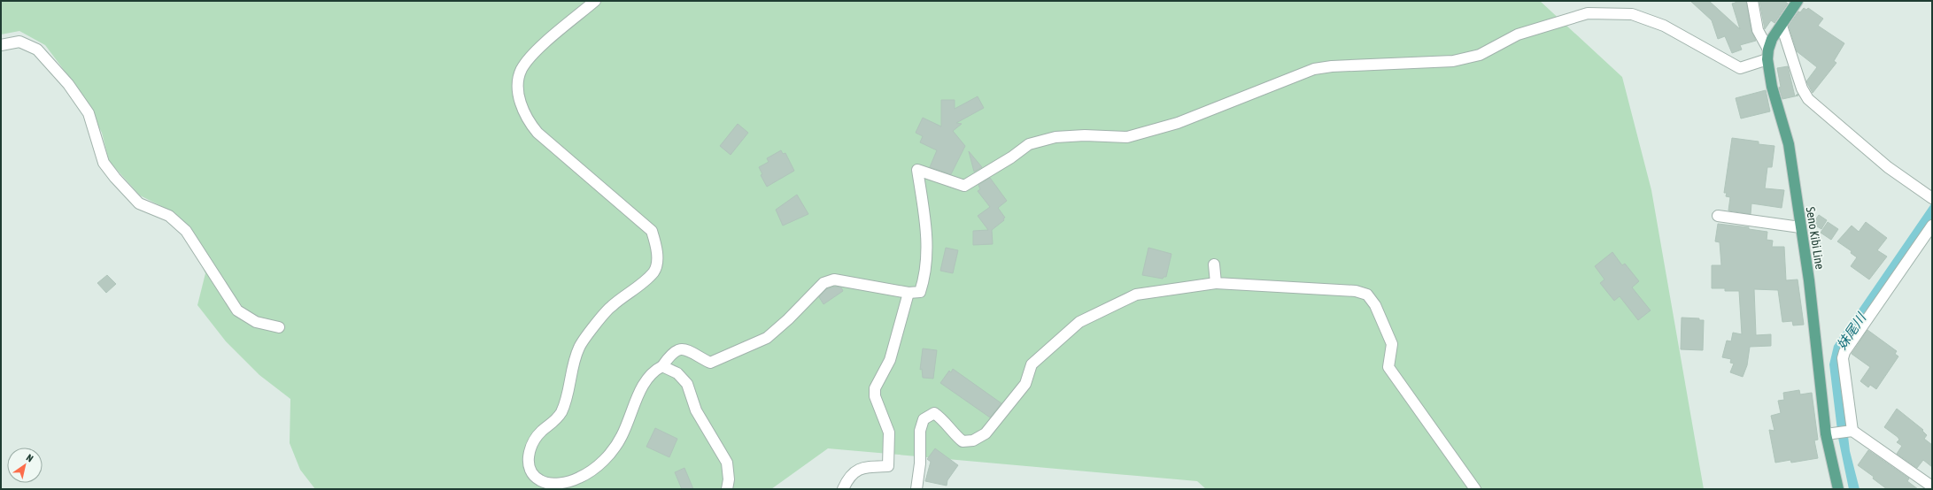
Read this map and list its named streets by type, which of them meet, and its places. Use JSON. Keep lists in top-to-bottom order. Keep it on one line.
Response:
{"streets":{"main road":["Seno Kibi Line"]},"water":["妹尾川"],"north":"top right"}
